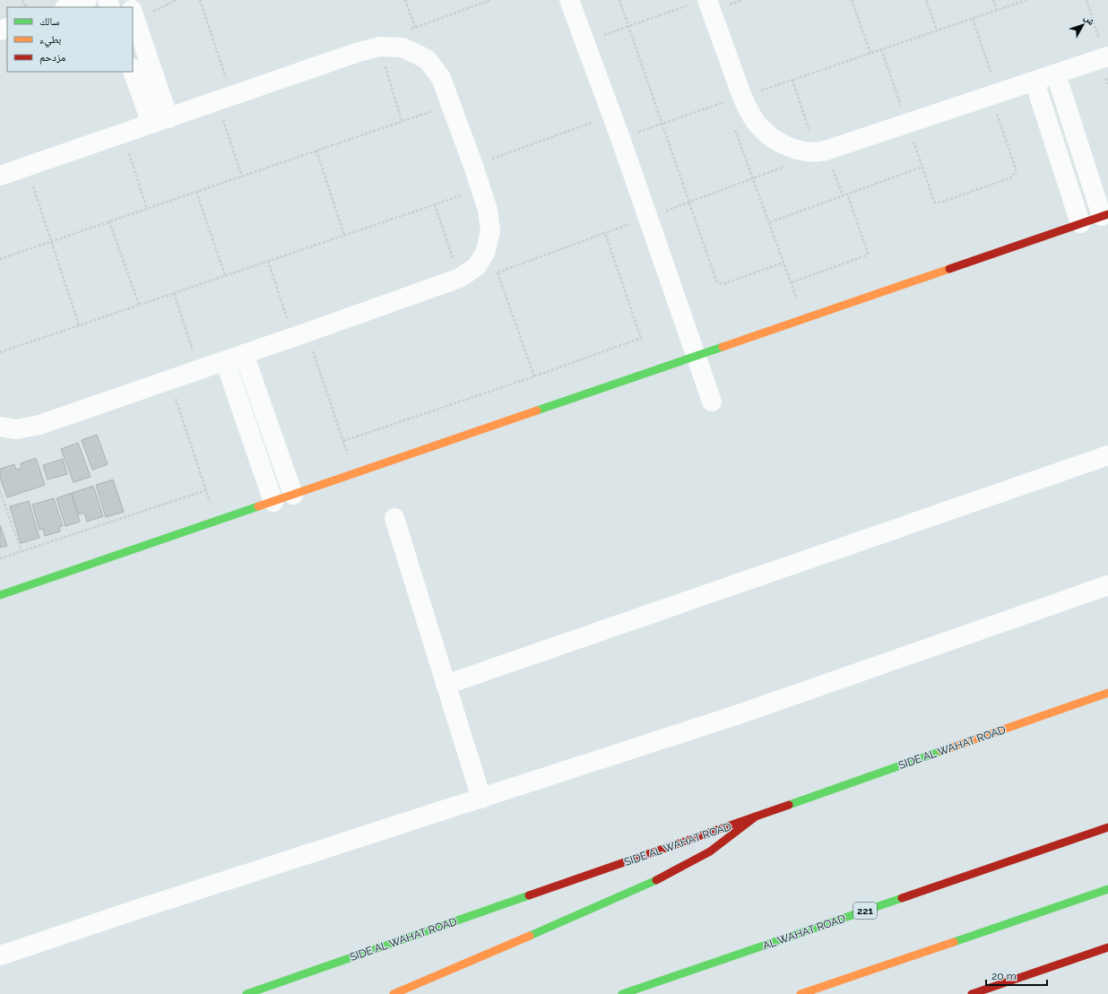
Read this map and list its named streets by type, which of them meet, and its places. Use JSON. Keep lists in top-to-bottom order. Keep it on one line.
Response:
{"streets":{"main road":["SIDE AL WAHAT ROAD","221","AL WAHAT ROAD"]},"legend":["سالك","بطيء","مزدحم"],"scale_bar":"20 m","north":"top right"}
